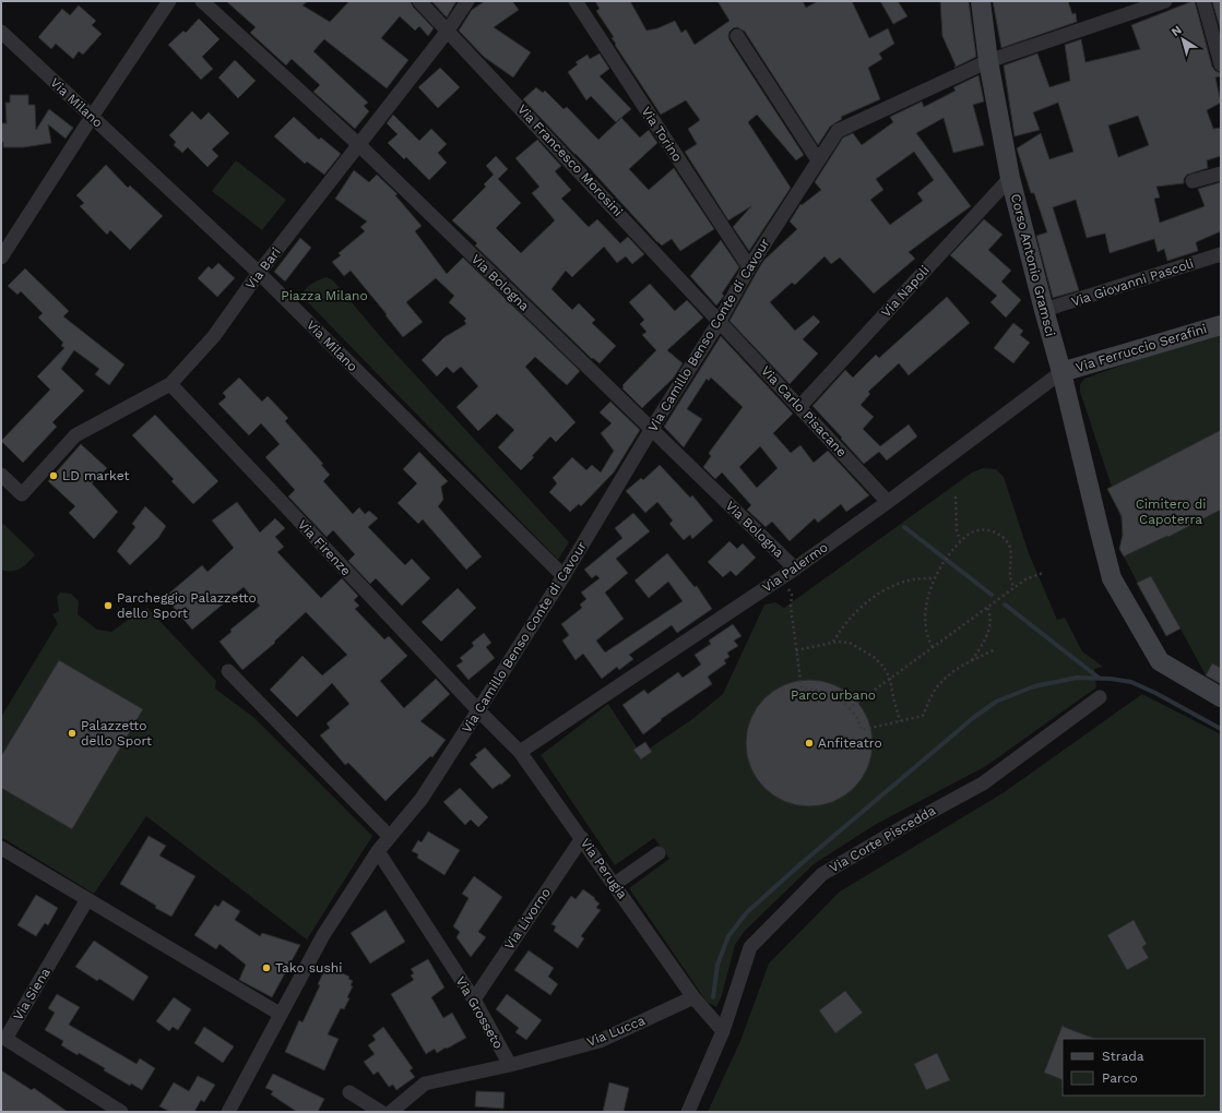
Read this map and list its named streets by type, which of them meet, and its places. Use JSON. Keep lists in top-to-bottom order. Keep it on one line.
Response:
{"streets":{"street":["Via Milano","Via Torino","Via Francesco Morosini","Corso Antonio Gramsci","Via Bari","Via Bologna","Via Giovanni Pascoli","Via Napoli","Via Camillo Benso Conte di Cavour","Via Ferruccio Serafini","Via Carlo Pisacane","Via Firenze","Via Palermo","Via Corte Piscedda","Via Perugia","Via Livorno","Via Siena","Via Grosseto","Via Lucca"]},"crossings":[["Via Milano","Via Bari"],["Via Milano","Via Camillo Benso Conte di Cavour"],["Via Torino","Via Camillo Benso Conte di Cavour"],["Via Francesco Morosini","Via Bari"],["Via Francesco Morosini","Via Camillo Benso Conte di Cavour"],["Via Francesco Morosini","Via Carlo Pisacane"],["Corso Antonio Gramsci","Via Giovanni Pascoli"],["Corso Antonio Gramsci","Via Napoli"],["Corso Antonio Gramsci","Via Camillo Benso Conte di Cavour"],["Corso Antonio Gramsci","Via Ferruccio Serafini"],["Corso Antonio Gramsci","Via Palermo"],["Via Bari","Via Bologna"],["Via Bari","Via Firenze"],["Via Bologna","Via Camillo Benso Conte di Cavour"],["Via Bologna","Via Palermo"],["Via Napoli","Via Carlo Pisacane"],["Via Camillo Benso Conte di Cavour","Via Carlo Pisacane"],["Via Camillo Benso Conte di Cavour","Via Firenze"],["Via Camillo Benso Conte di Cavour","Via Perugia"],["Via Camillo Benso Conte di Cavour","Via Grosseto"],["Via Ferruccio Serafini","Via Palermo"],["Via Carlo Pisacane","Via Palermo"],["Via Firenze","Via Perugia"],["Via Palermo","Via Perugia"],["Via Corte Piscedda","Via Perugia"],["Via Perugia","Via Livorno"],["Via Perugia","Via Lucca"],["Via Livorno","Via Grosseto"],["Via Grosseto","Via Lucca"]],"parks":["Piazza Milano","Cimitero di Capoterra","Parco urbano"],"places":["LD market","Parcheggio Palazzetto dello Sport","Palazzetto dello Sport","Anfiteatro","Tako sushi"],"legend":["Strada","Parco"],"north":"top left"}
